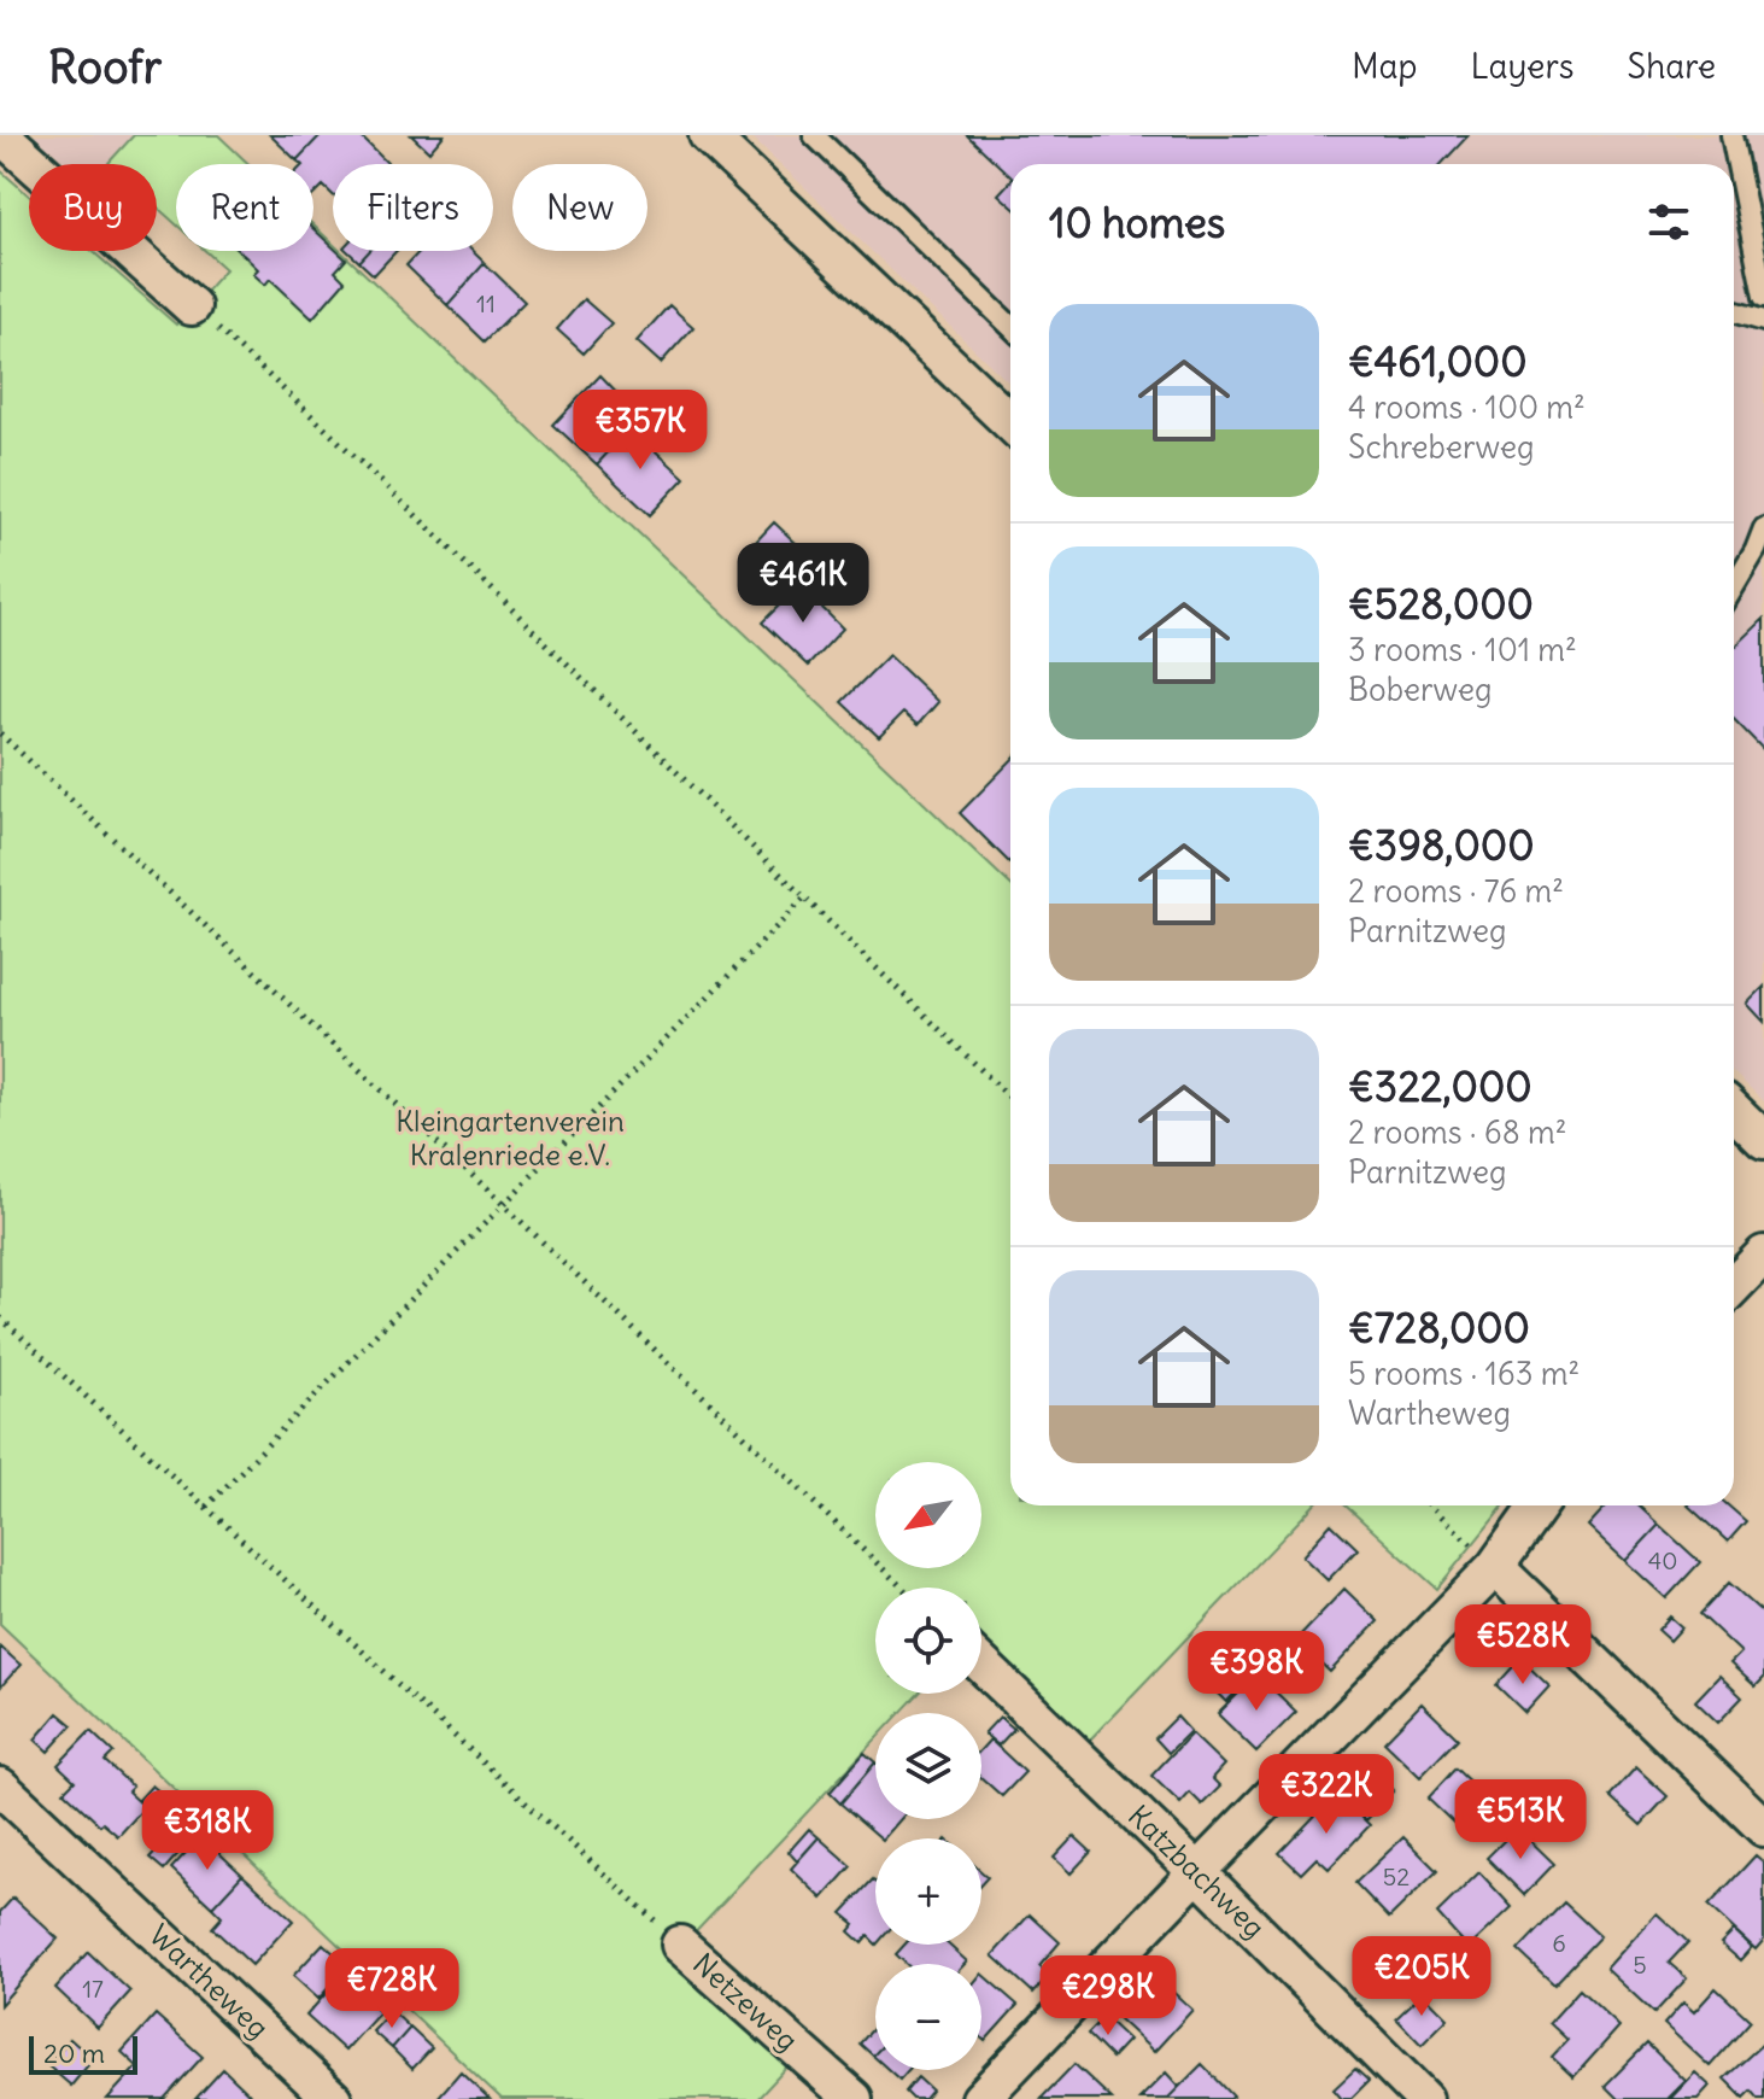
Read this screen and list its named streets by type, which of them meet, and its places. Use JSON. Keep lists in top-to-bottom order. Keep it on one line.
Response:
{"streets":{"street":["Katzbachweg","Wartheweg","Netzeweg"]},"parks":["Kleingartenverein Kralenriede e.V."],"house_numbers":["11","40","52","6","5","17"],"scale_bar":"20 m","north":"bottom left","page":{"header":"Roofr","nav":["Map","Layers","Share"],"chip":["Buy","Rent","Filters","New"],"heading":"10 homes","list":[{"name":"€461,000","note":"4 rooms · 100 m² · Schreberweg"},{"name":"€528,000","note":"3 rooms · 101 m² · Boberweg"},{"name":"€398,000","note":"2 rooms · 76 m² · Parnitzweg"},{"name":"€322,000","note":"2 rooms · 68 m² · Parnitzweg"},{"name":"€728,000","note":"5 rooms · 163 m² · Wartheweg"}],"price":["€357K","€461K","€528K","€398K","€322K","€513K","€318K","€205K","€728K","€298K"],"map_buttons":["+","−"],"scale":"20 m"}}
